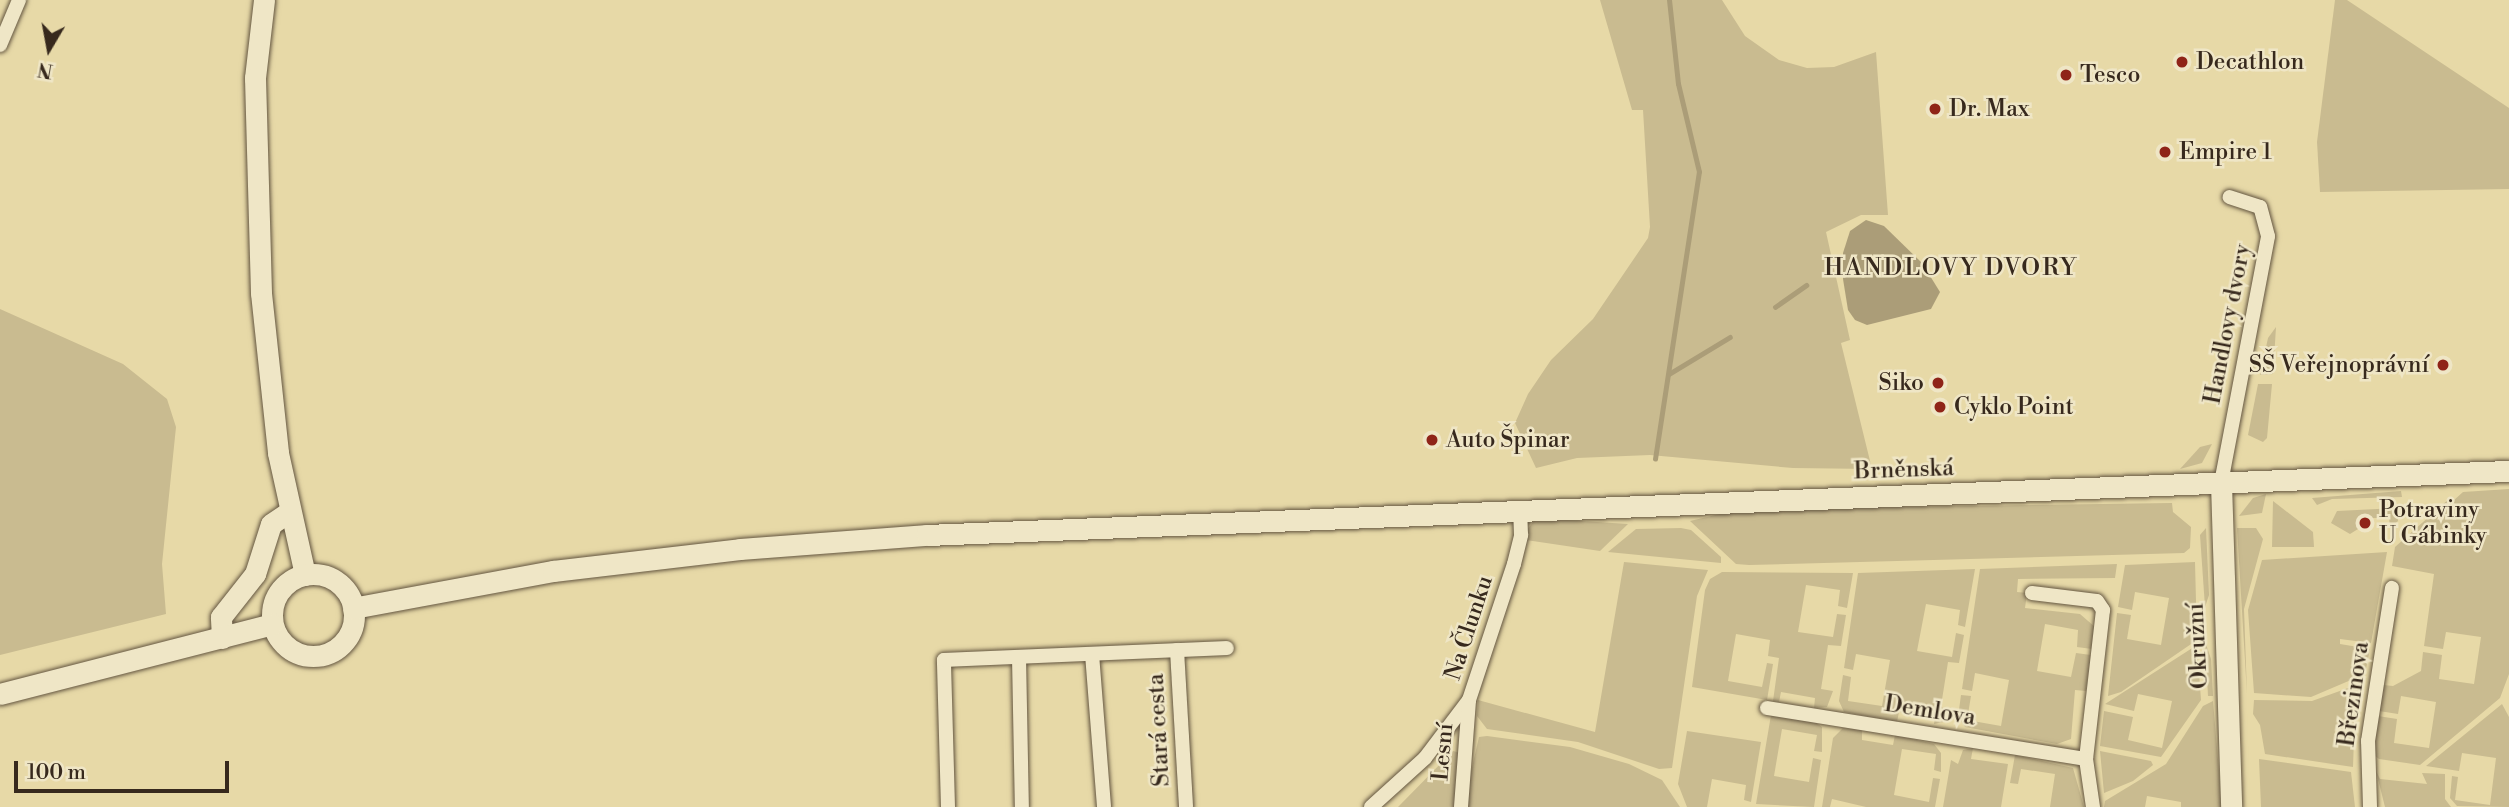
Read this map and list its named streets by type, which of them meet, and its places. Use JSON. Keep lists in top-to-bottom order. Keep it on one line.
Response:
{"streets":{"main road":["Brněnská","Okružní"],"street":["Handlovy dvory","Na Člunku","Březinova","Demlova","Stará cesta","Lesní"]},"crossings":[["Handlovy dvory","Brněnská"],["Handlovy dvory","Okružní"],["Brněnská","Na Člunku"],["Brněnská","Okružní"],["Na Člunku","Lesní"]],"districts":["HANDLOVY DVORY"],"places":["Decathlon","Tesco","Dr. Max","Empire 1","SŠ Veřejnoprávní","Siko","Cyklo Point","Auto Špinar","Potraviny U Gábinky"],"scale_bar":"100 m","north":"bottom"}
